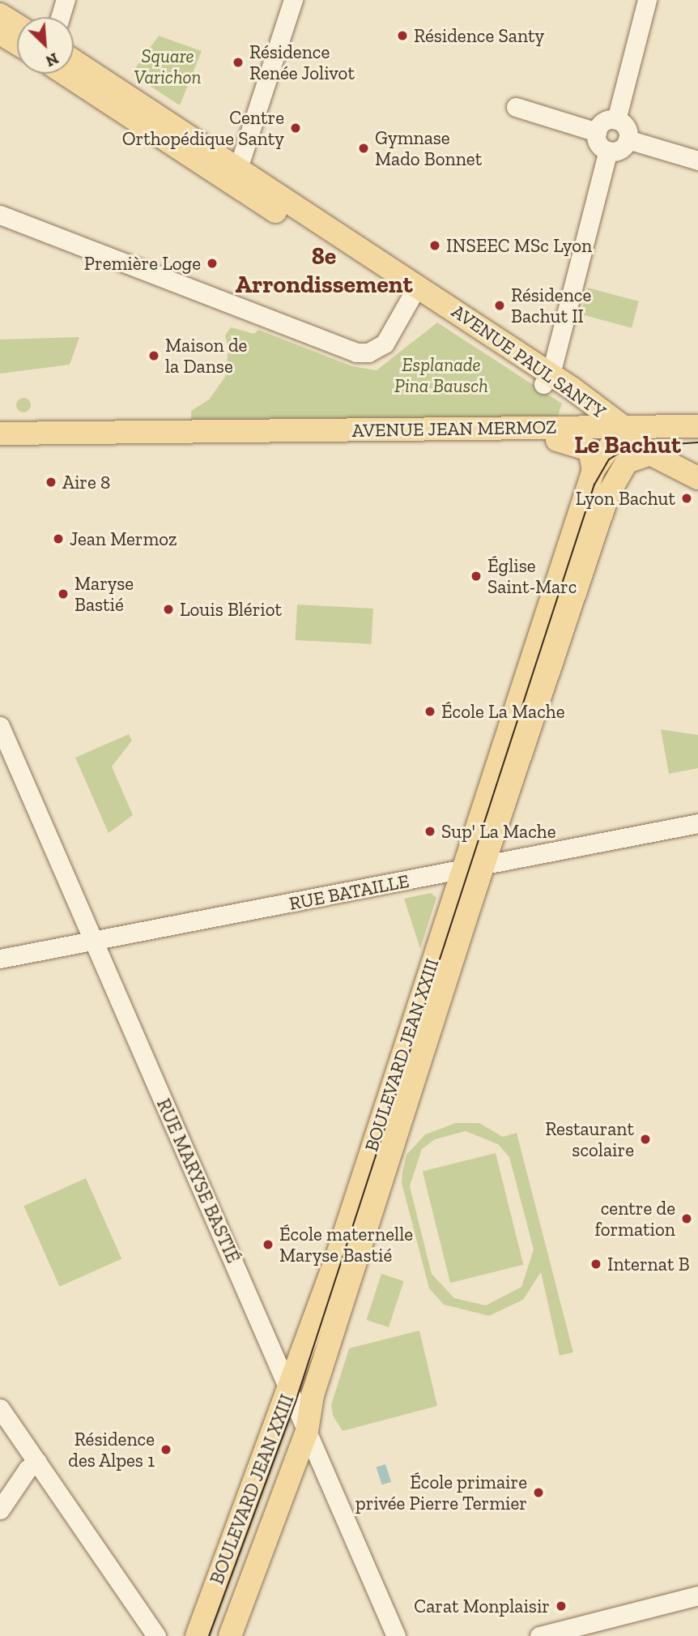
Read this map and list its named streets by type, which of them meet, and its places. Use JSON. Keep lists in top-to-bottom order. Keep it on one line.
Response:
{"streets":{"main road":["AVENUE PAUL SANTY","AVENUE JEAN MERMOZ","BOULEVARD JEAN XXIII"],"street":["RUE BATAILLE","RUE MARYSE BASTIÉ"]},"crossings":[["AVENUE PAUL SANTY","AVENUE JEAN MERMOZ"],["AVENUE PAUL SANTY","BOULEVARD JEAN XXIII"],["AVENUE JEAN MERMOZ","BOULEVARD JEAN XXIII"],["RUE BATAILLE","BOULEVARD JEAN XXIII"],["RUE BATAILLE","RUE MARYSE BASTIÉ"],["BOULEVARD JEAN XXIII","RUE MARYSE BASTIÉ"]],"districts":["8e Arrondissement","Le Bachut"],"parks":["Square Varichon","Esplanade Pina Bausch"],"places":["Résidence Santy","Résidence Renée Jolivot","Centre Orthopédique Santy","Gymnase Mado Bonnet","INSEEC MSc Lyon","Première Loge","Résidence Bachut II","Maison de la Danse","Aire 8","Lyon Bachut","Jean Mermoz","Église Saint-Marc","Maryse Bastié","Louis Blériot","École La Mache","Sup' La Mache","Restaurant scolaire","centre de formation","École maternelle Maryse Bastié","Internat B","Résidence des Alpes 1","École primaire privée Pierre Termier","Carat Monplaisir"],"north":"bottom right"}
